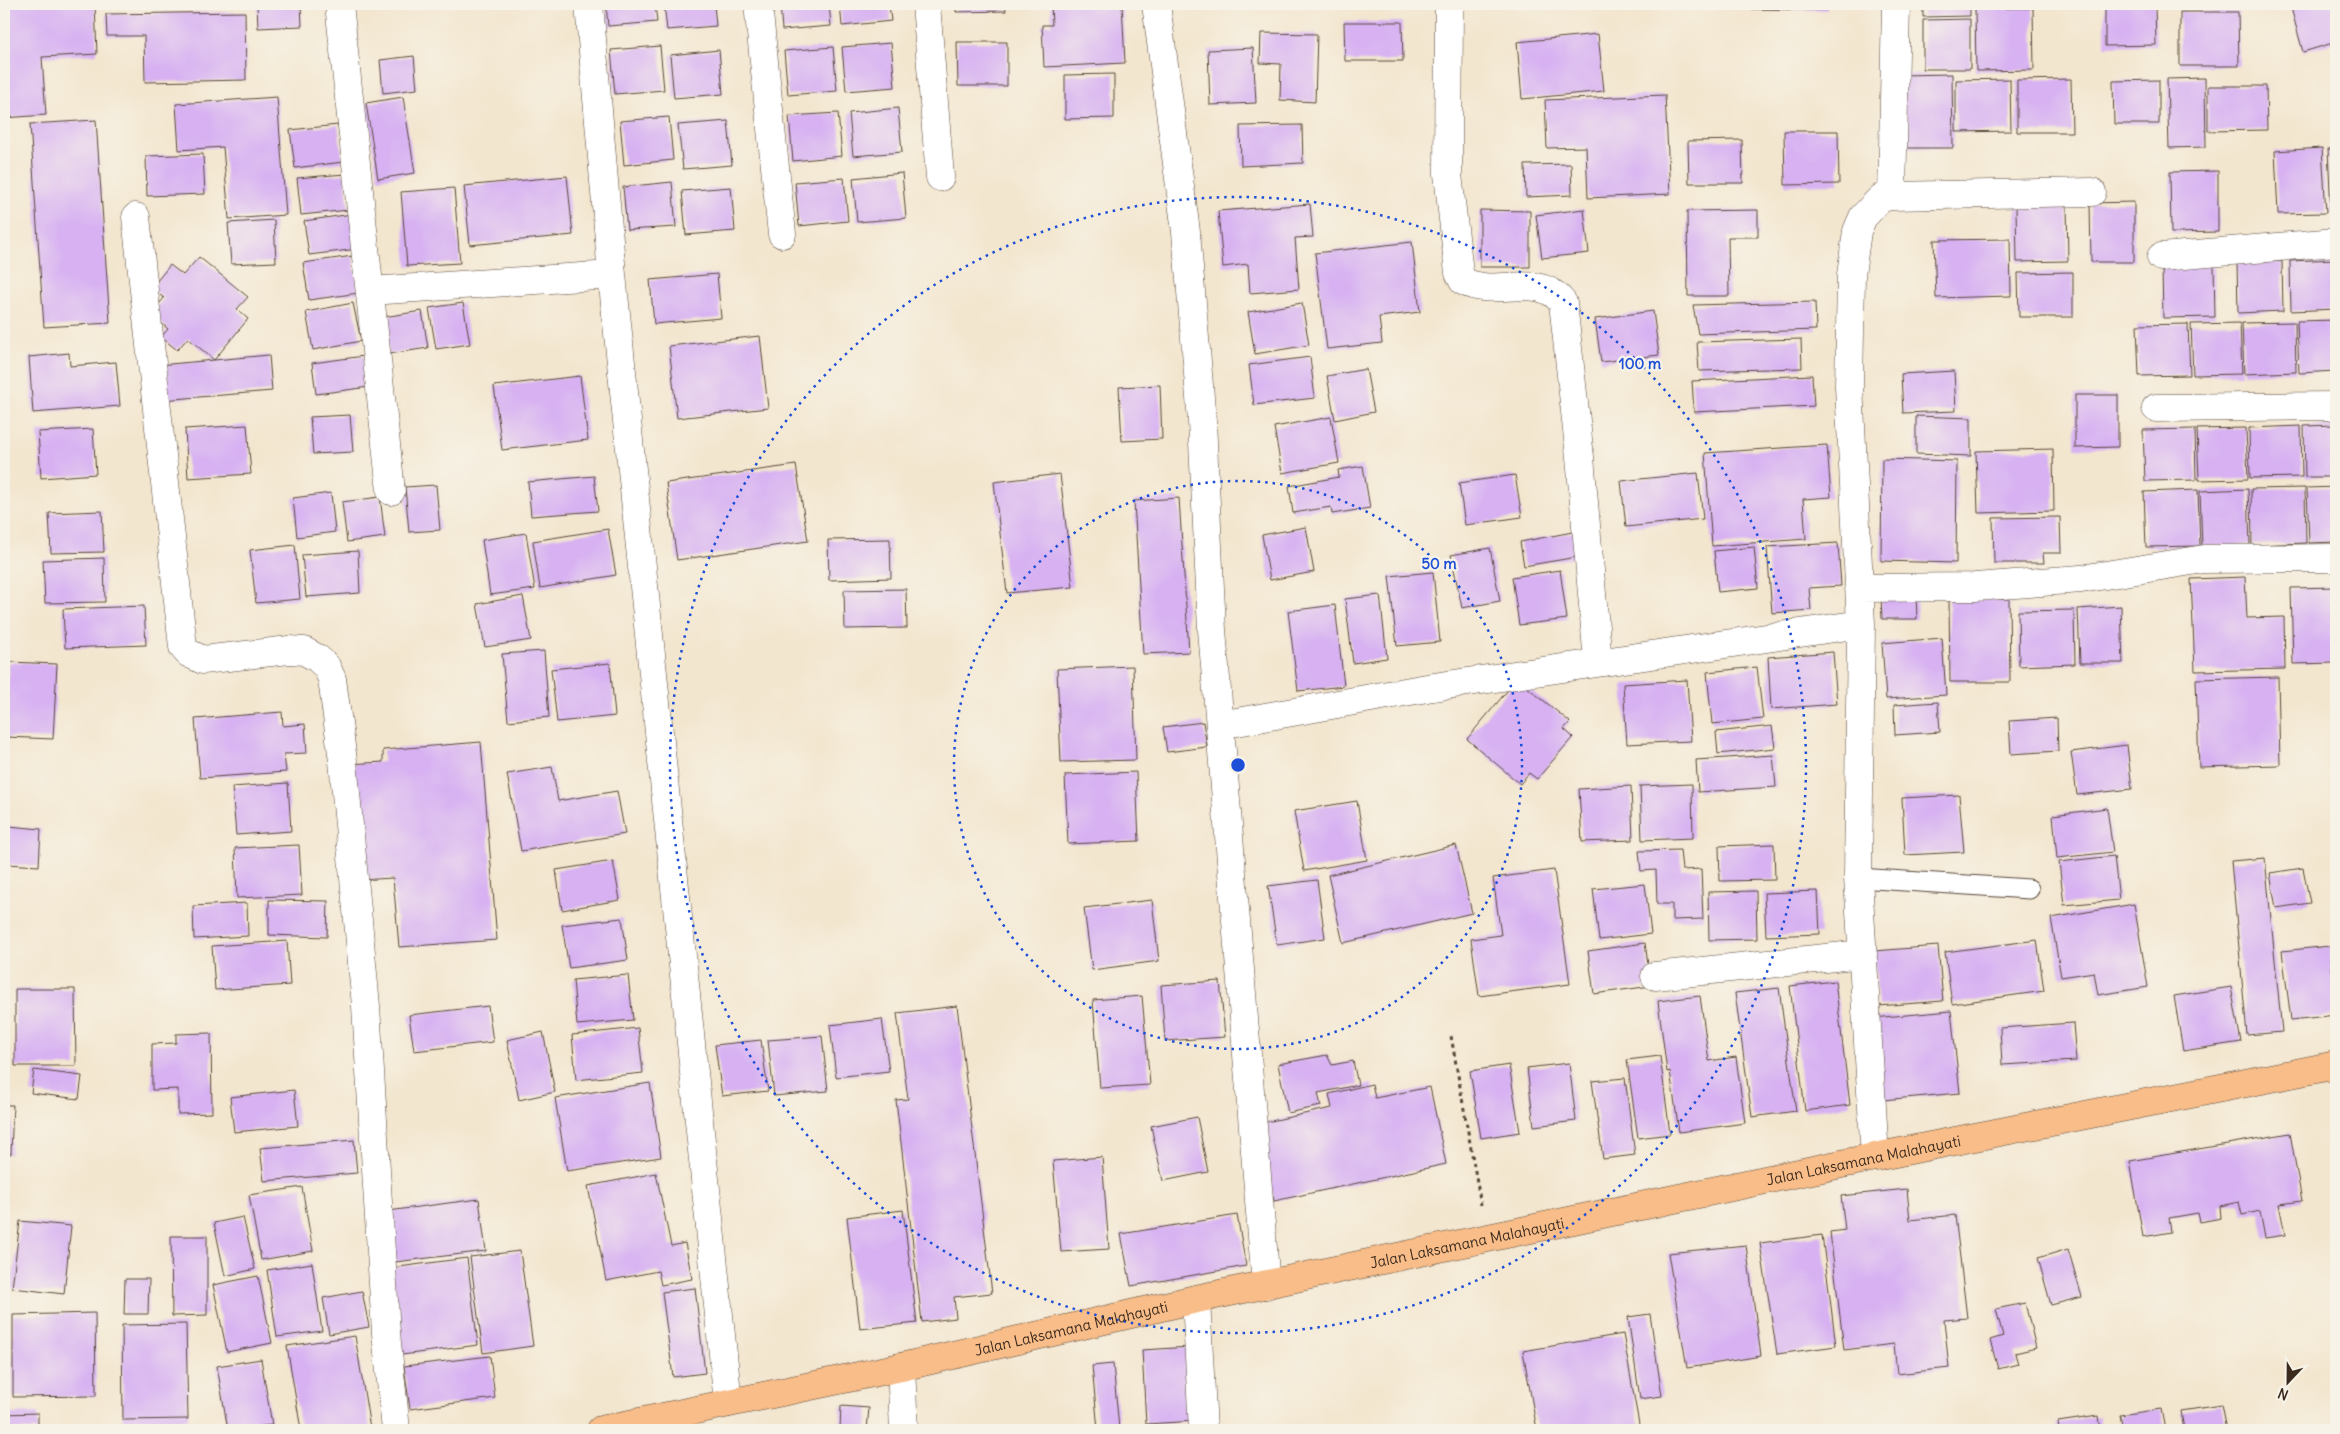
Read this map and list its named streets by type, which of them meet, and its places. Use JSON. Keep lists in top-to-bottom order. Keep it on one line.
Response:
{"streets":{"highway":["Jalan Laksamana Malahayati"]},"north":"bottom","rings":["100 m","50 m"]}
